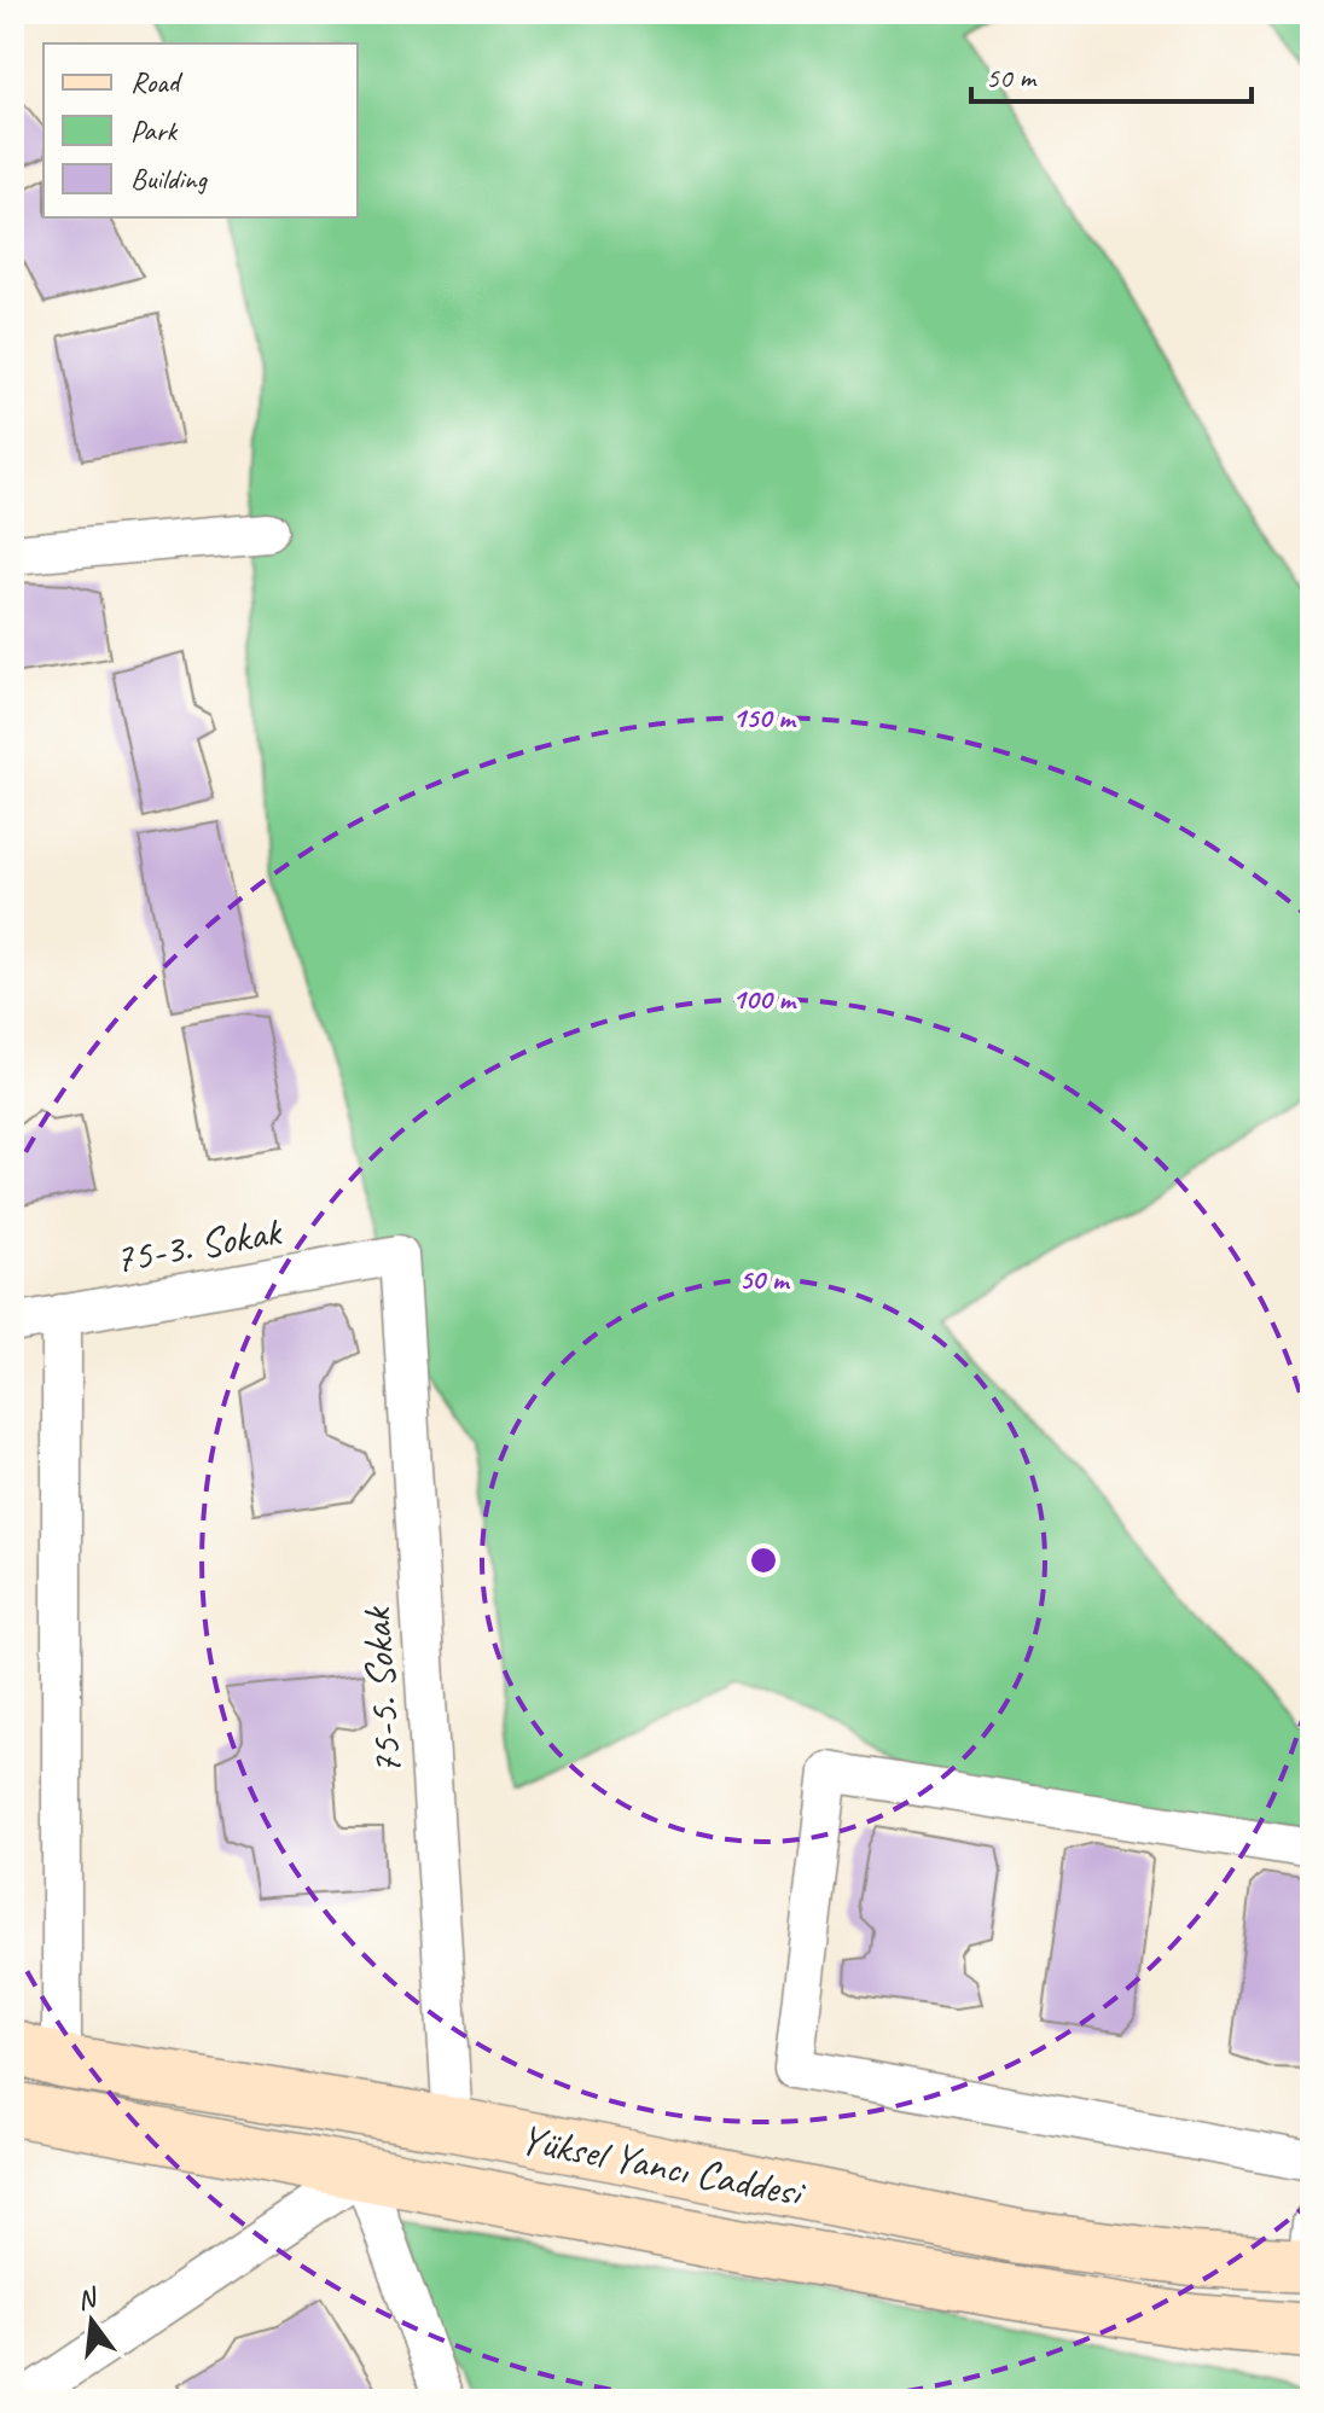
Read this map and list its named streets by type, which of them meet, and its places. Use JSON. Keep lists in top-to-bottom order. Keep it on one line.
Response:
{"streets":{"main road":["Yüksel Yancı Caddesi"],"street":["75-3. Sokak","75-5. Sokak"]},"crossings":[["75-3. Sokak","75-5. Sokak"],["75-5. Sokak","Yüksel Yancı Caddesi"]],"legend":["Road","Park","Building"],"scale_bar":"50 m","north":"top","rings":["150 m","100 m","50 m"]}
